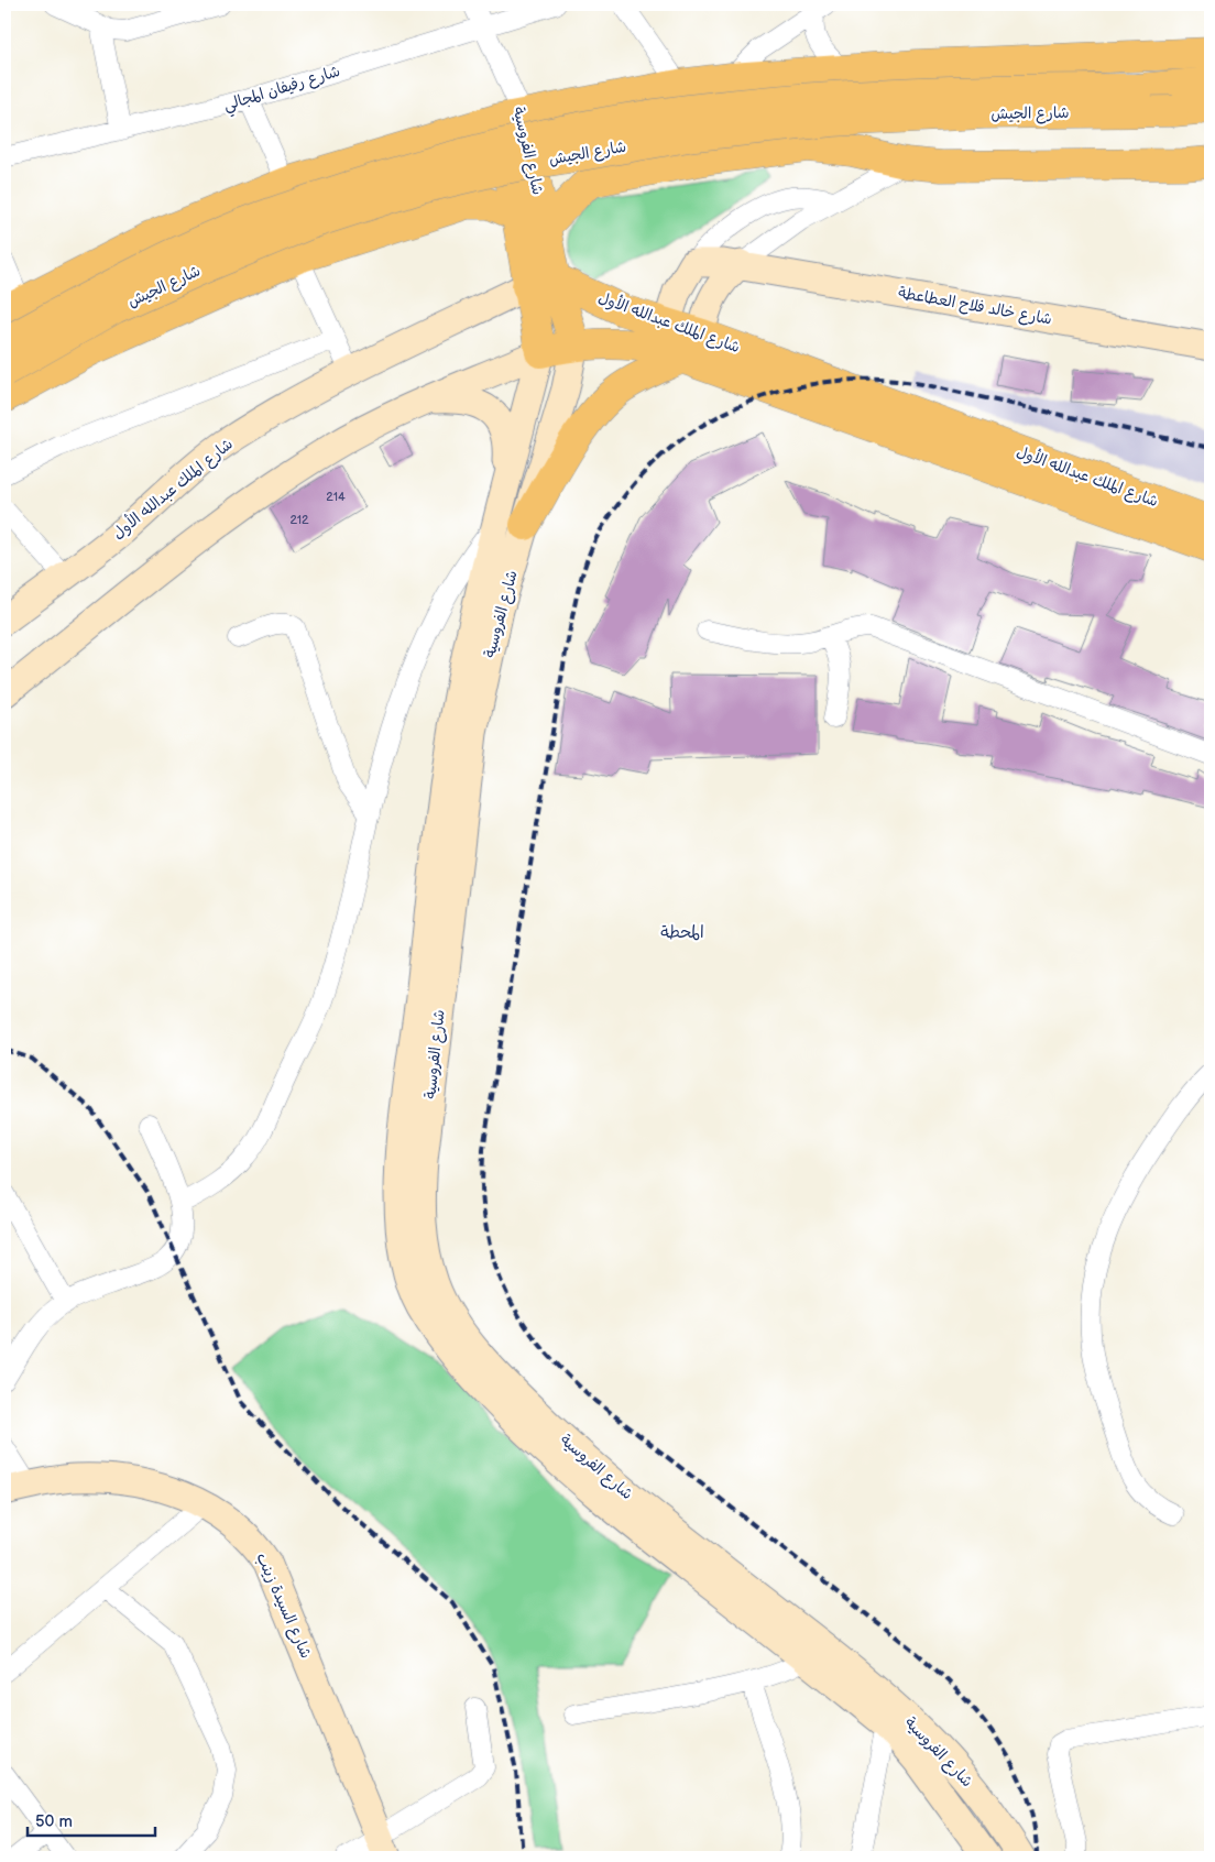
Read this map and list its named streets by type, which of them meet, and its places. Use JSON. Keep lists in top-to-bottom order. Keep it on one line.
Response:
{"streets":{"main road":["شارع الجيش","شارع الفروسية","شارع خالد فلاح العطاعطة","شارع الملك عبدالله الأول","شارع السيدة زينب"],"street":["شارع رفيفان المجالي"]},"crossings":[["شارع رفيفان المجالي","شارع الفروسية"],["شارع الفروسية","شارع الملك عبدالله الأول"]],"districts":["المحطة"],"house_numbers":["214","212"],"scale_bar":"50 m"}
